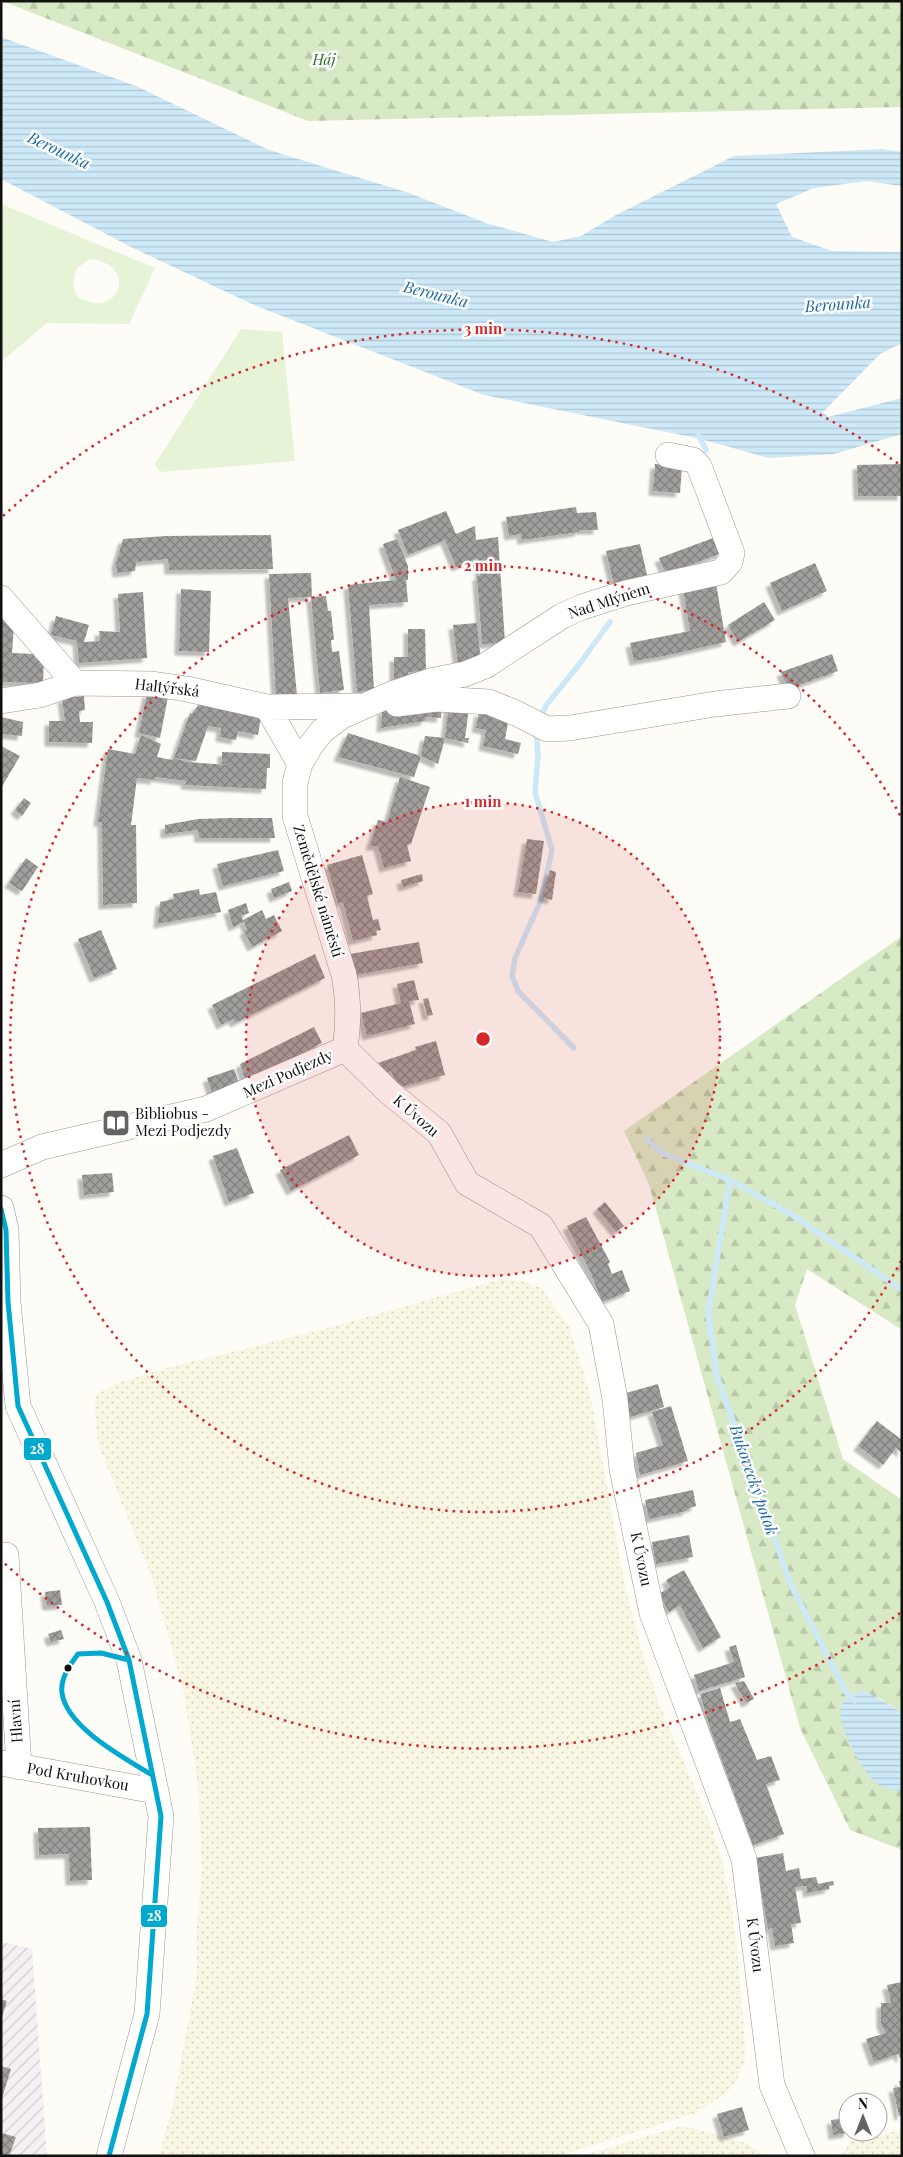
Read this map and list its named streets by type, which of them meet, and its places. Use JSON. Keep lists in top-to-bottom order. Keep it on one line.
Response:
{"streets":{"street":["Nad Mlýnem","Haltýřská","Zemědělské náměstí","Mezi Podjezdy","K Úvozu","Hlavní","Pod Kruhovkou"]},"crossings":[["Nad Mlýnem","Haltýřská"],["Nad Mlýnem","Zemědělské náměstí"],["Haltýřská","Zemědělské náměstí"],["Zemědělské náměstí","Mezi Podjezdy"],["Zemědělské náměstí","K Úvozu"],["Mezi Podjezdy","K Úvozu"],["Hlavní","Pod Kruhovkou"]],"water":["Berounka","Bukovecký potok"],"parks":["Háj"],"places":{"library":["Bibliobus - Mezi Podjezdy"]},"lines":["transit line 28"],"north":"top","rings":["3 min","2 min","1 min"]}
